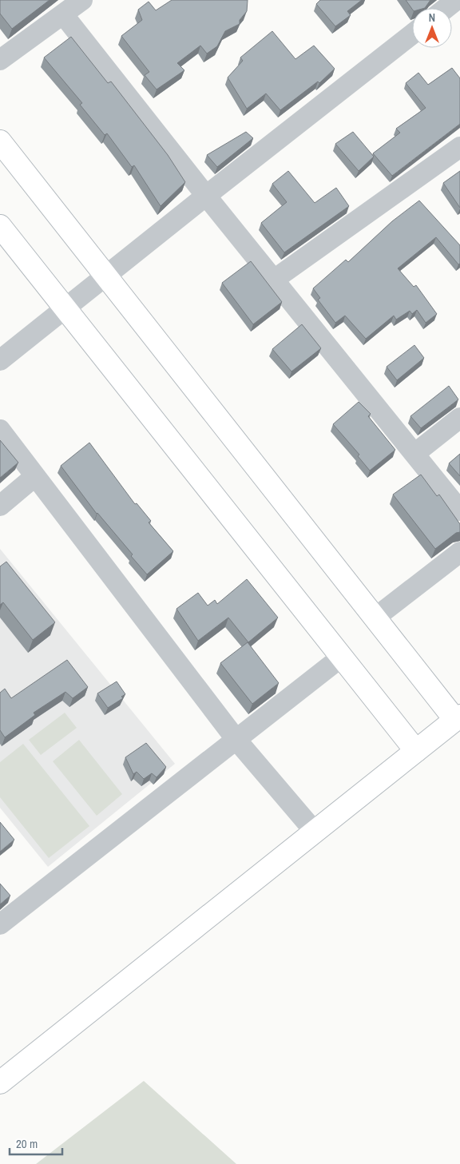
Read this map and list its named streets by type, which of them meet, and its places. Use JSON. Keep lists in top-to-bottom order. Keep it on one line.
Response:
{"scale_bar":"20 m","north":"top"}
